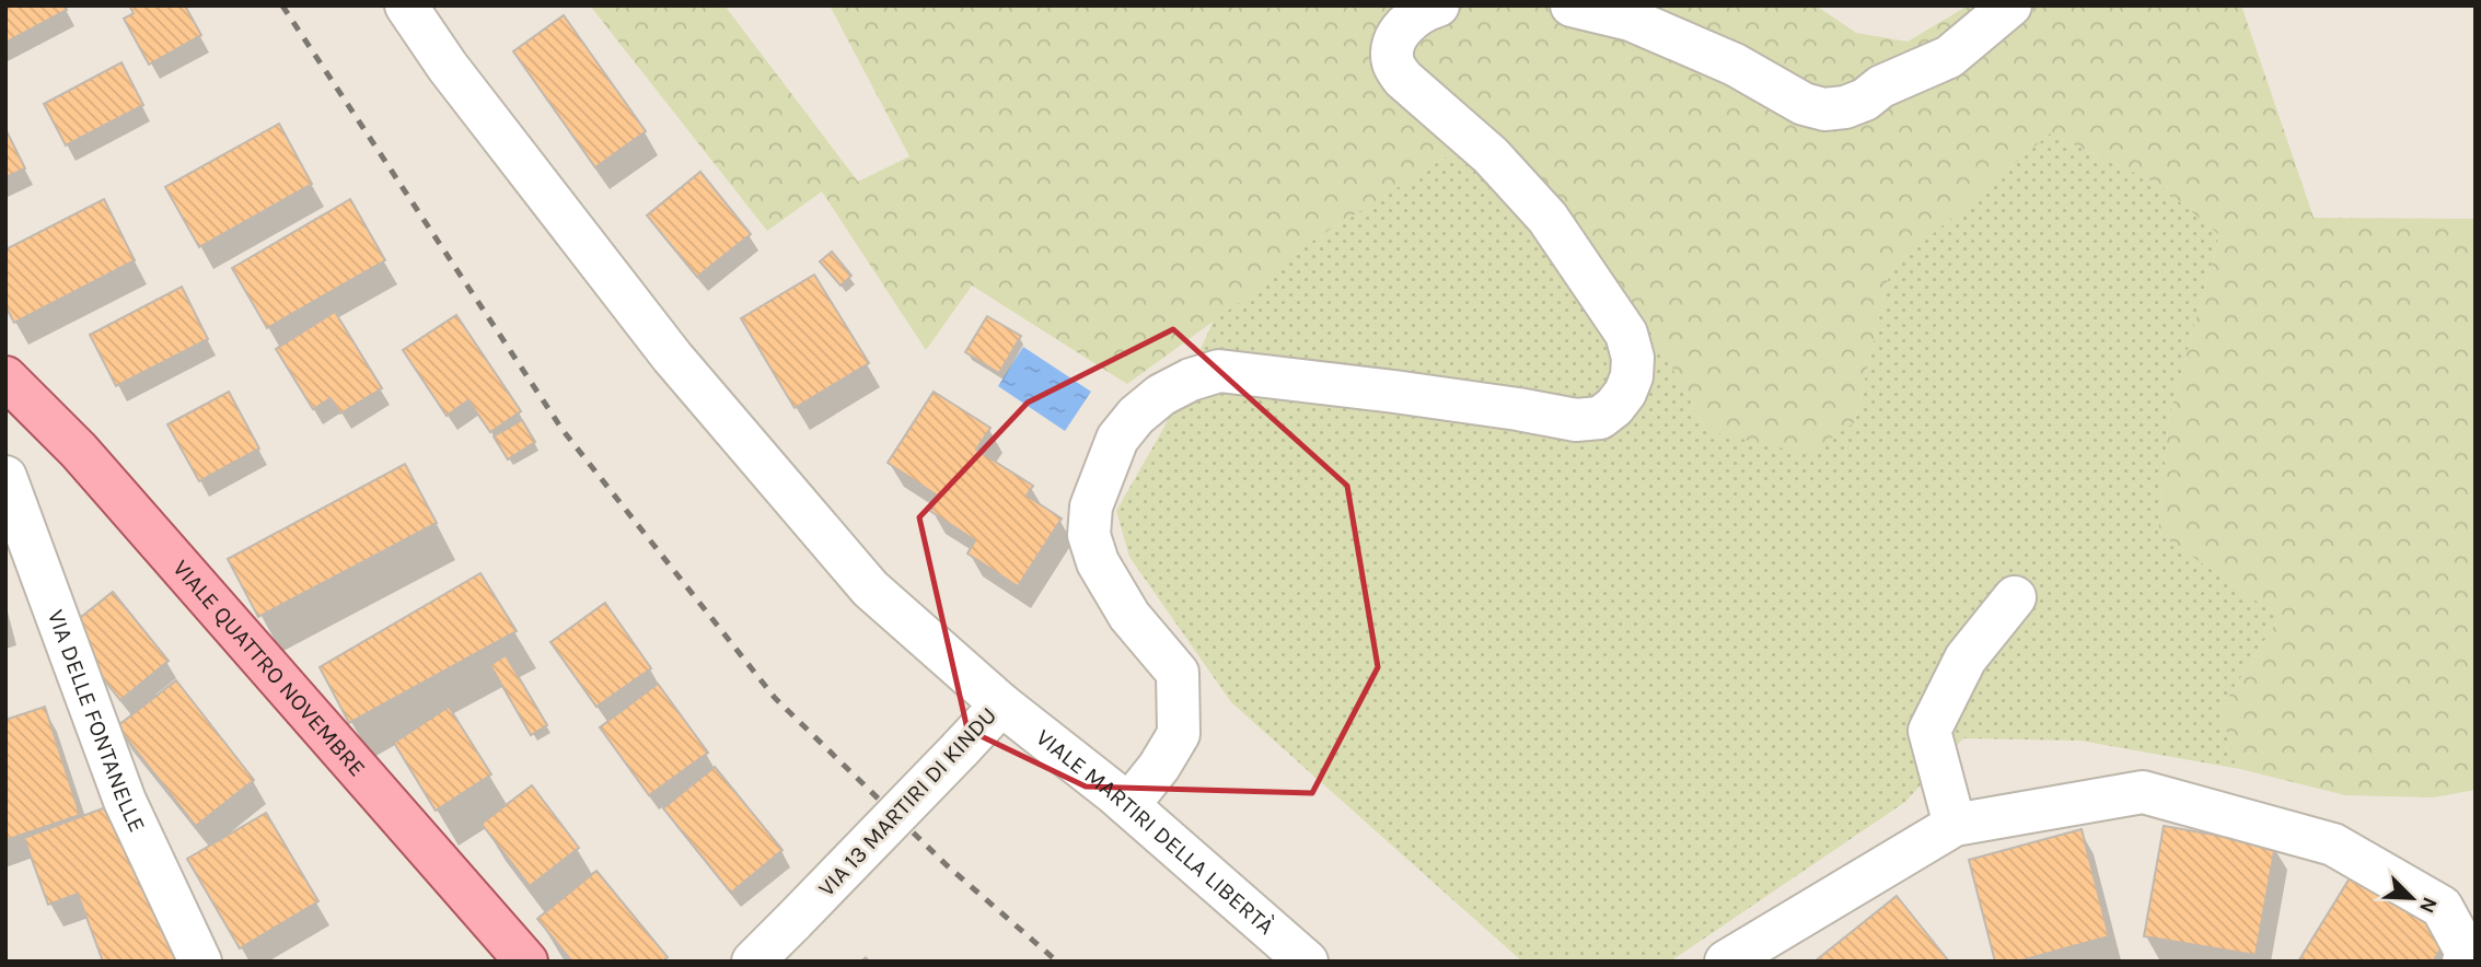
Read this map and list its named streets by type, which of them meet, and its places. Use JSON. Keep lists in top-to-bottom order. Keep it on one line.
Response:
{"streets":{"main road":["VIALE QUATTRO NOVEMBRE"],"street":["VIA DELLE FONTANELLE","VIA 13 MARTIRI DI KINDU","VIALE MARTIRI DELLA LIBERTÀ"]},"crossings":[["VIA 13 MARTIRI DI KINDU","VIALE MARTIRI DELLA LIBERTÀ"]],"north":"bottom right"}
